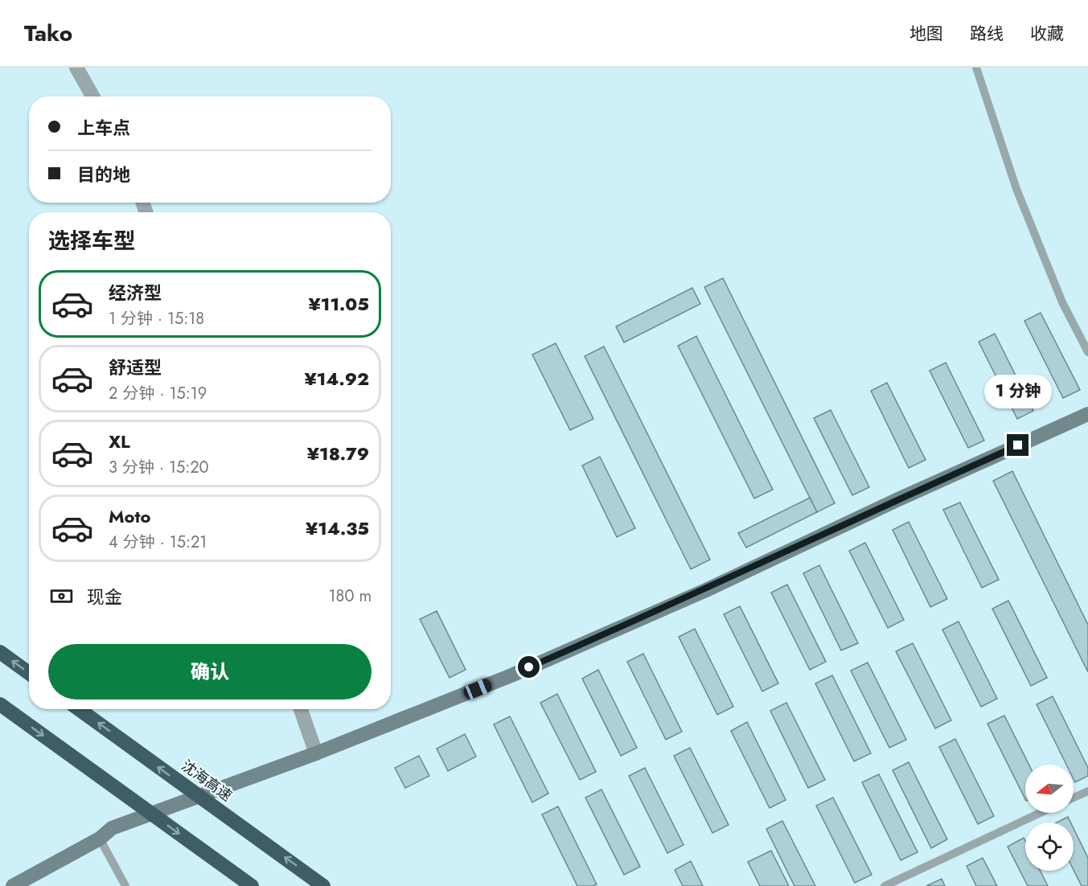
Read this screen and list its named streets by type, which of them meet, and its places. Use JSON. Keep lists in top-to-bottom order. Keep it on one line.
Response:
{"streets":{"highway":["沈海高速"]},"north":"left","page":{"header":"Tako","nav":["地图","路线","收藏"],"banner":["上车点","目的地"],"heading":"选择车型","list":[{"name":"经济型","note":"1 分钟 · 15:18","value":"¥11.05"},{"name":"舒适型","note":"2 分钟 · 15:19","value":"¥14.92"},{"name":"XL","note":"3 分钟 · 15:20","value":"¥18.79"},{"name":"Moto","note":"4 分钟 · 15:21","value":"¥14.35"}],"bubble":"1 分钟","pay":["现金","180 m"],"buttons":"确认"}}
